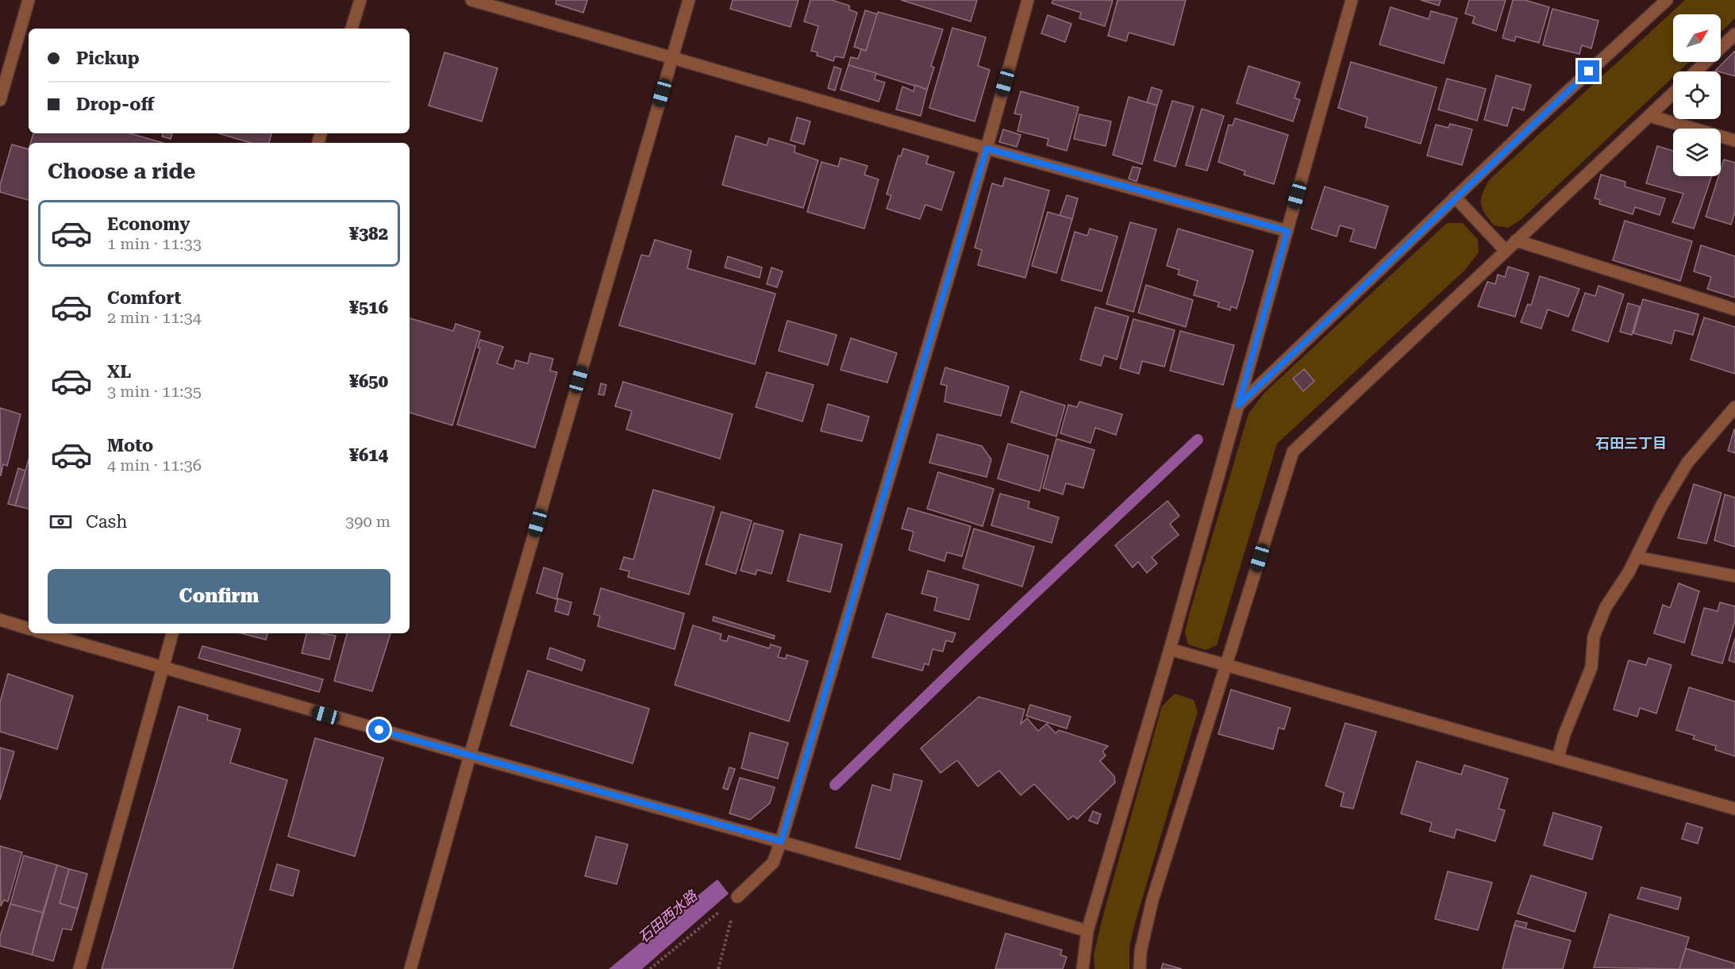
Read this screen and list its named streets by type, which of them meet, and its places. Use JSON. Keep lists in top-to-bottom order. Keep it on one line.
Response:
{"districts":["石田三丁目"],"water":["石田西水路"],"north":"top right","page":{"banner":["Pickup","Drop-off"],"heading":"Choose a ride","list":[{"name":"Economy","note":"1 min · 11:33","value":"¥382"},{"name":"Comfort","note":"2 min · 11:34","value":"¥516"},{"name":"XL","note":"3 min · 11:35","value":"¥650"},{"name":"Moto","note":"4 min · 11:36","value":"¥614"}],"pay":["Cash","390 m"],"buttons":"Confirm"}}
